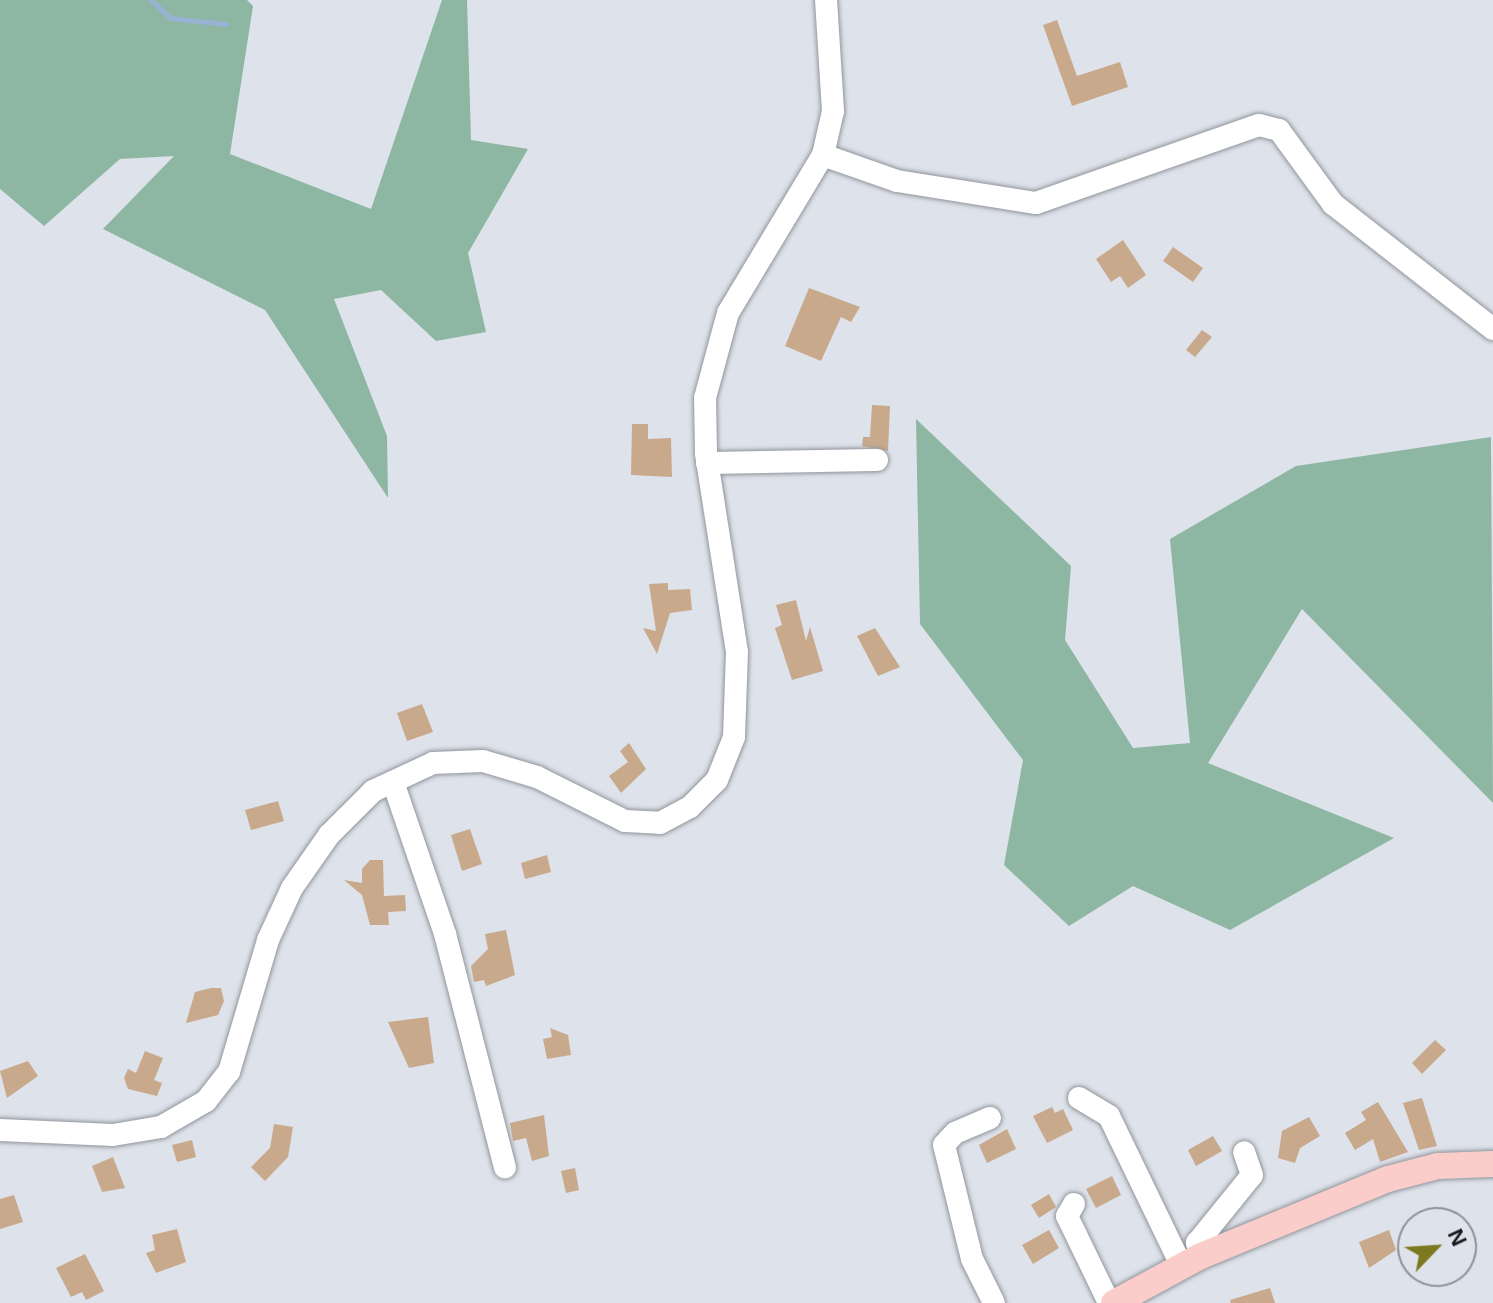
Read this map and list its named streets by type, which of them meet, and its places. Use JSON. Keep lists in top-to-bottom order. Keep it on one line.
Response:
{"north":"top right"}
